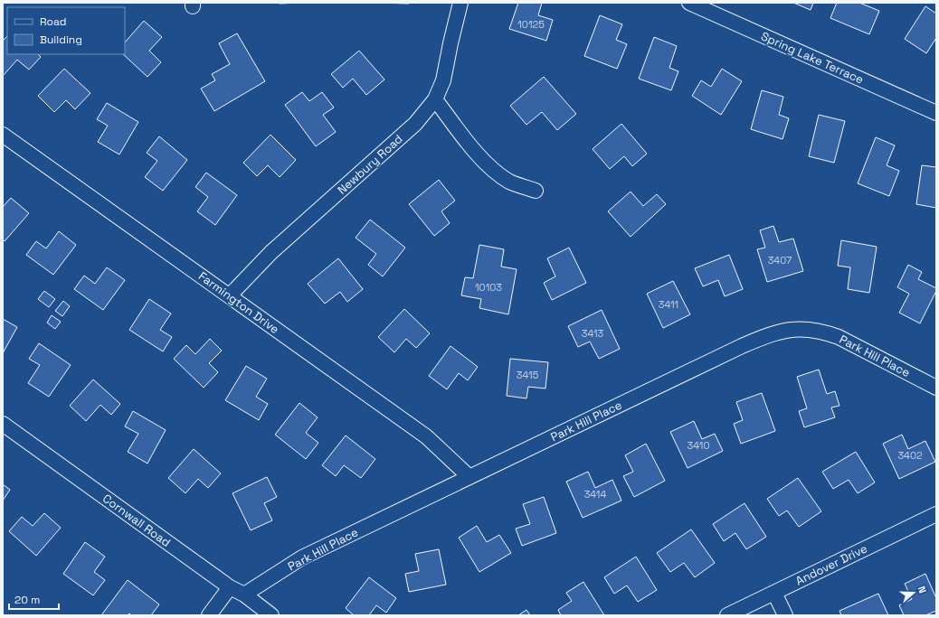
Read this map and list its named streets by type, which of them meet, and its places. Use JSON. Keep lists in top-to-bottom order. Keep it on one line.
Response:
{"streets":{"street":["Spring Lake Terrace","Newbury Road","Farmington Drive","Park Hill Place","Cornwall Road","Andover Drive"]},"crossings":[["Newbury Road","Farmington Drive"],["Farmington Drive","Park Hill Place"],["Park Hill Place","Cornwall Road"]],"house_numbers":["10125","3407","10103","3411","3413","3415","3410","3402","3414"],"legend":["Road","Building"],"scale_bar":"20 m","north":"right"}
